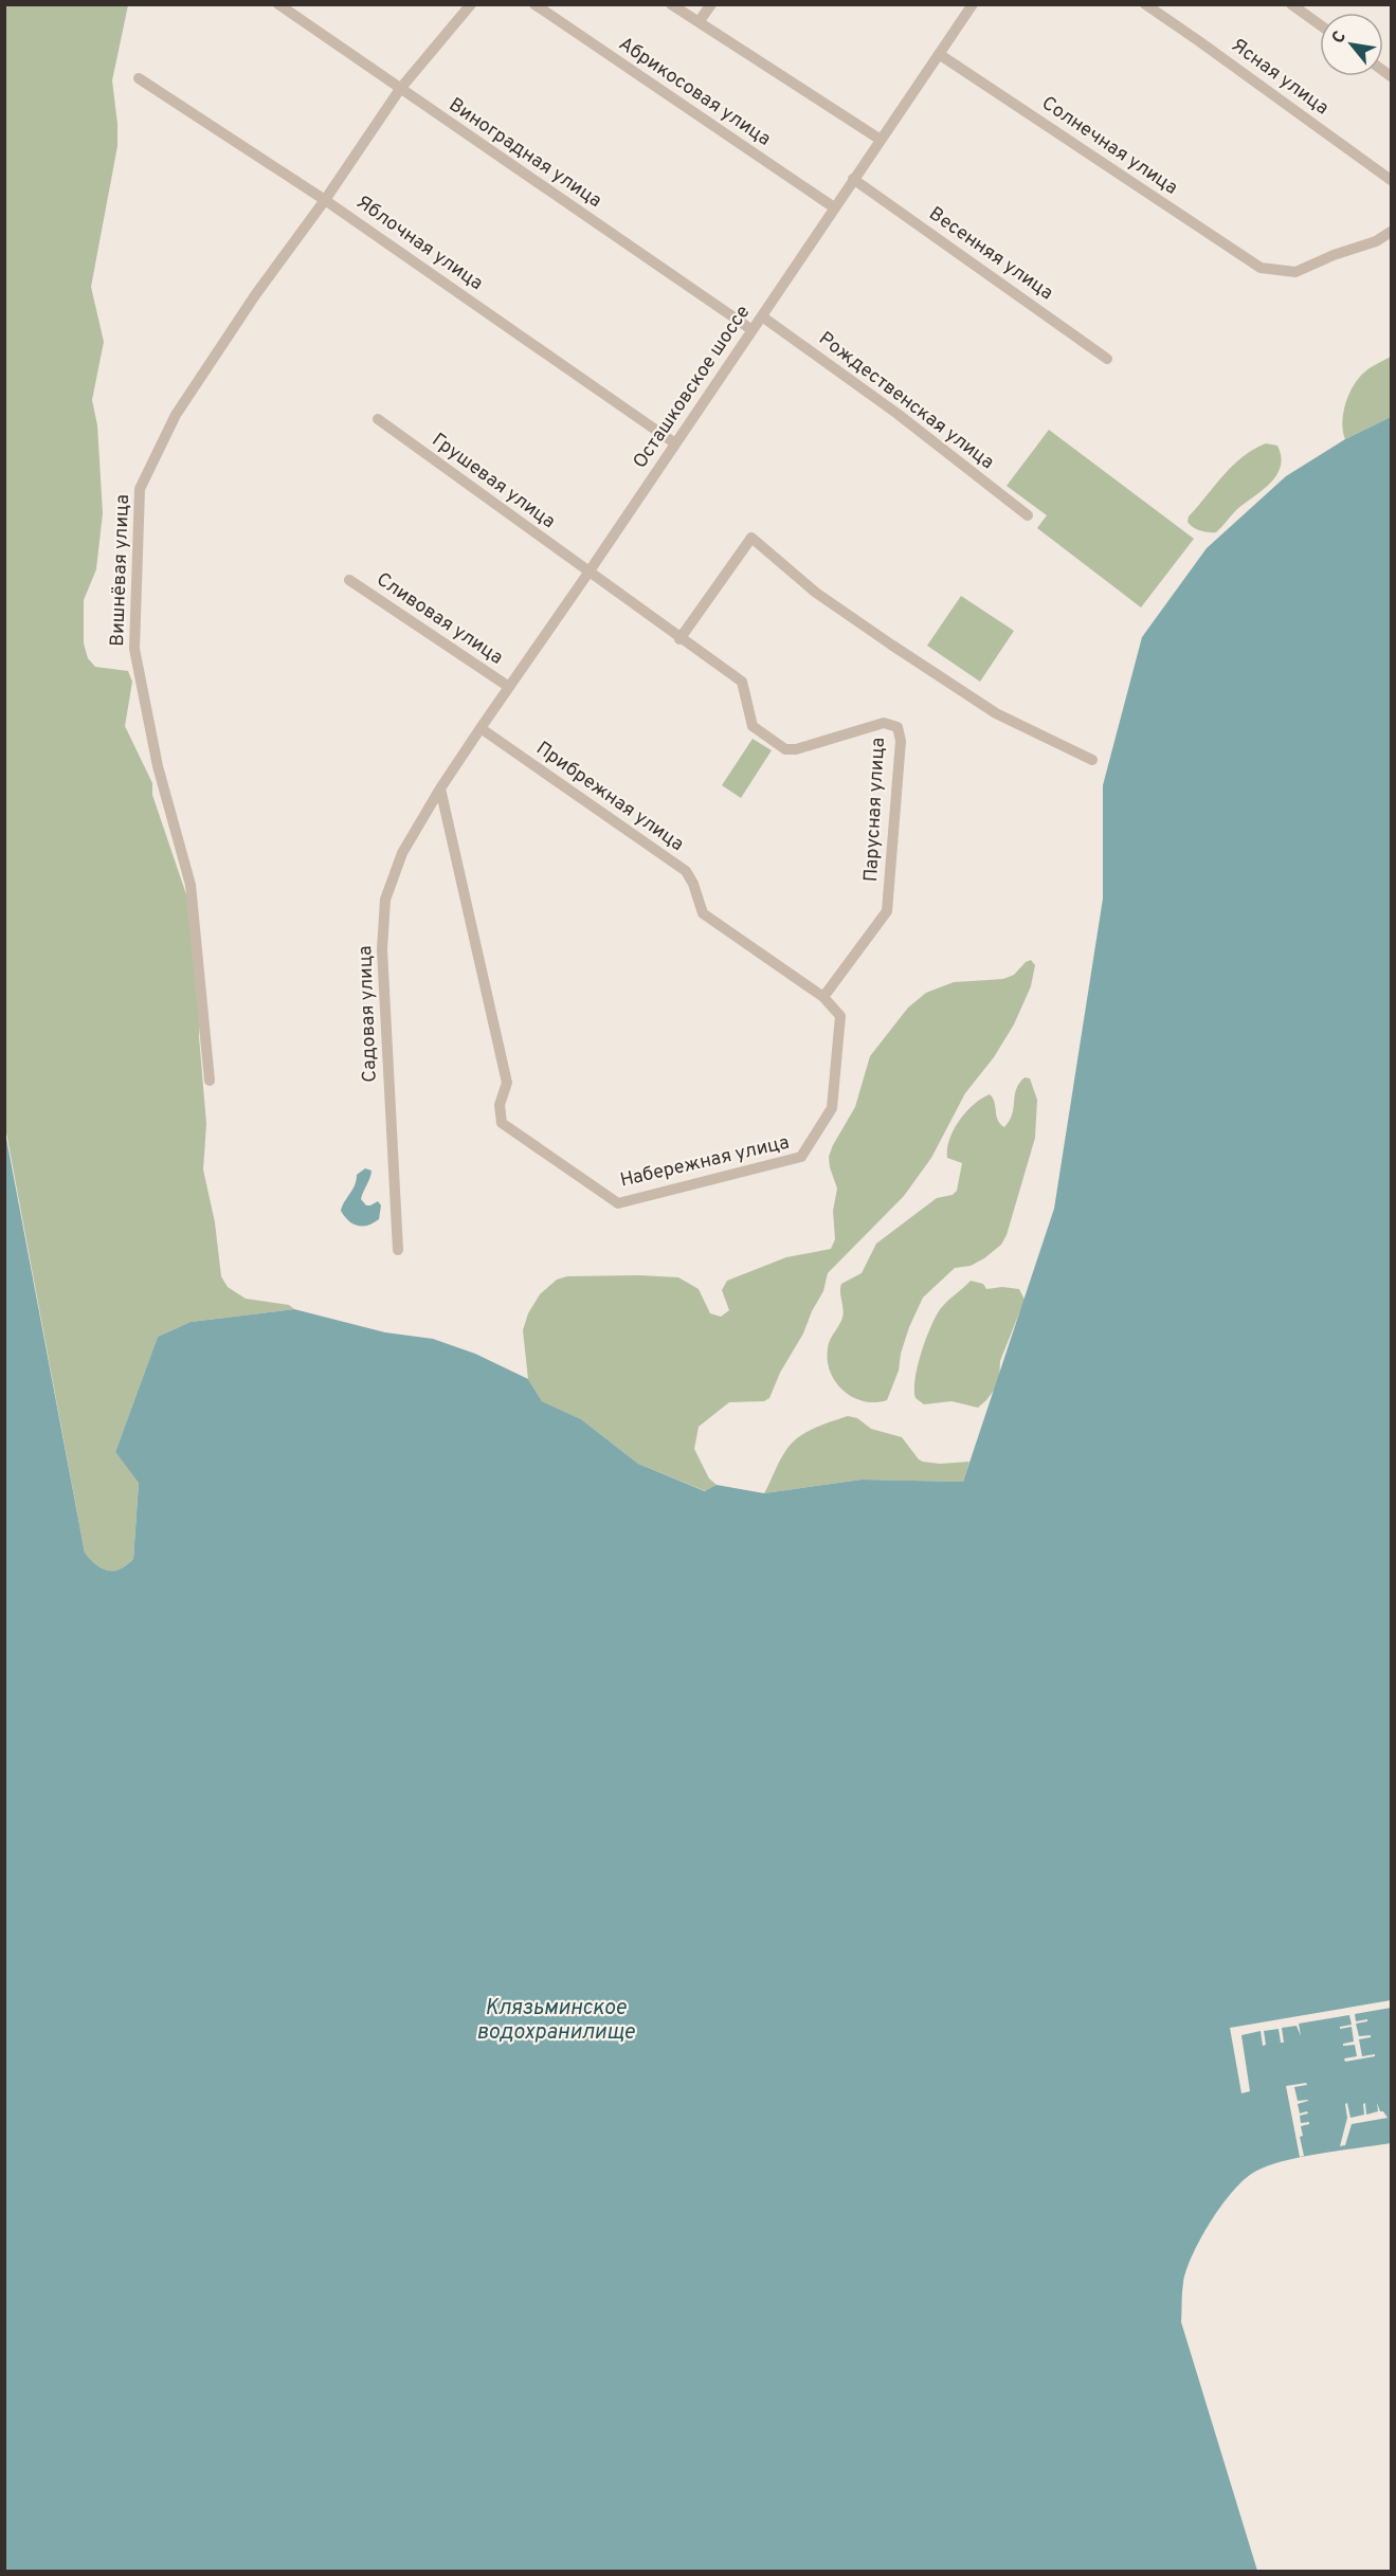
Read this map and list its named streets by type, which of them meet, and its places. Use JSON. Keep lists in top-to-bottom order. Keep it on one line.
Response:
{"streets":{"street":["Ясная улица","Абрикосовая улица","Солнечная улица","Виноградная улица","Яблочная улица","Весенняя улица","Осташковское шоссе","Рождественская улица","Грушевая улица","Вишнёвая улица","Сливовая улица","Прибрежная улица","Парусная улица","Садовая улица","Набережная улица"]},"crossings":[["Абрикосовая улица","Осташковское шоссе"],["Солнечная улица","Осташковское шоссе"],["Виноградная улица","Осташковское шоссе"],["Виноградная улица","Вишнёвая улица"],["Яблочная улица","Осташковское шоссе"],["Яблочная улица","Вишнёвая улица"],["Весенняя улица","Осташковское шоссе"],["Осташковское шоссе","Рождественская улица"],["Осташковское шоссе","Грушевая улица"],["Осташковское шоссе","Сливовая улица"],["Осташковское шоссе","Прибрежная улица"],["Осташковское шоссе","Парусная улица"],["Осташковское шоссе","Садовая улица"],["Осташковское шоссе","Набережная улица"],["Грушевая улица","Парусная улица"],["Прибрежная улица","Парусная улица"],["Прибрежная улица","Набережная улица"],["Парусная улица","Набережная улица"],["Садовая улица","Набережная улица"]],"water":["Клязьминское водохранилище"],"north":"top left"}
